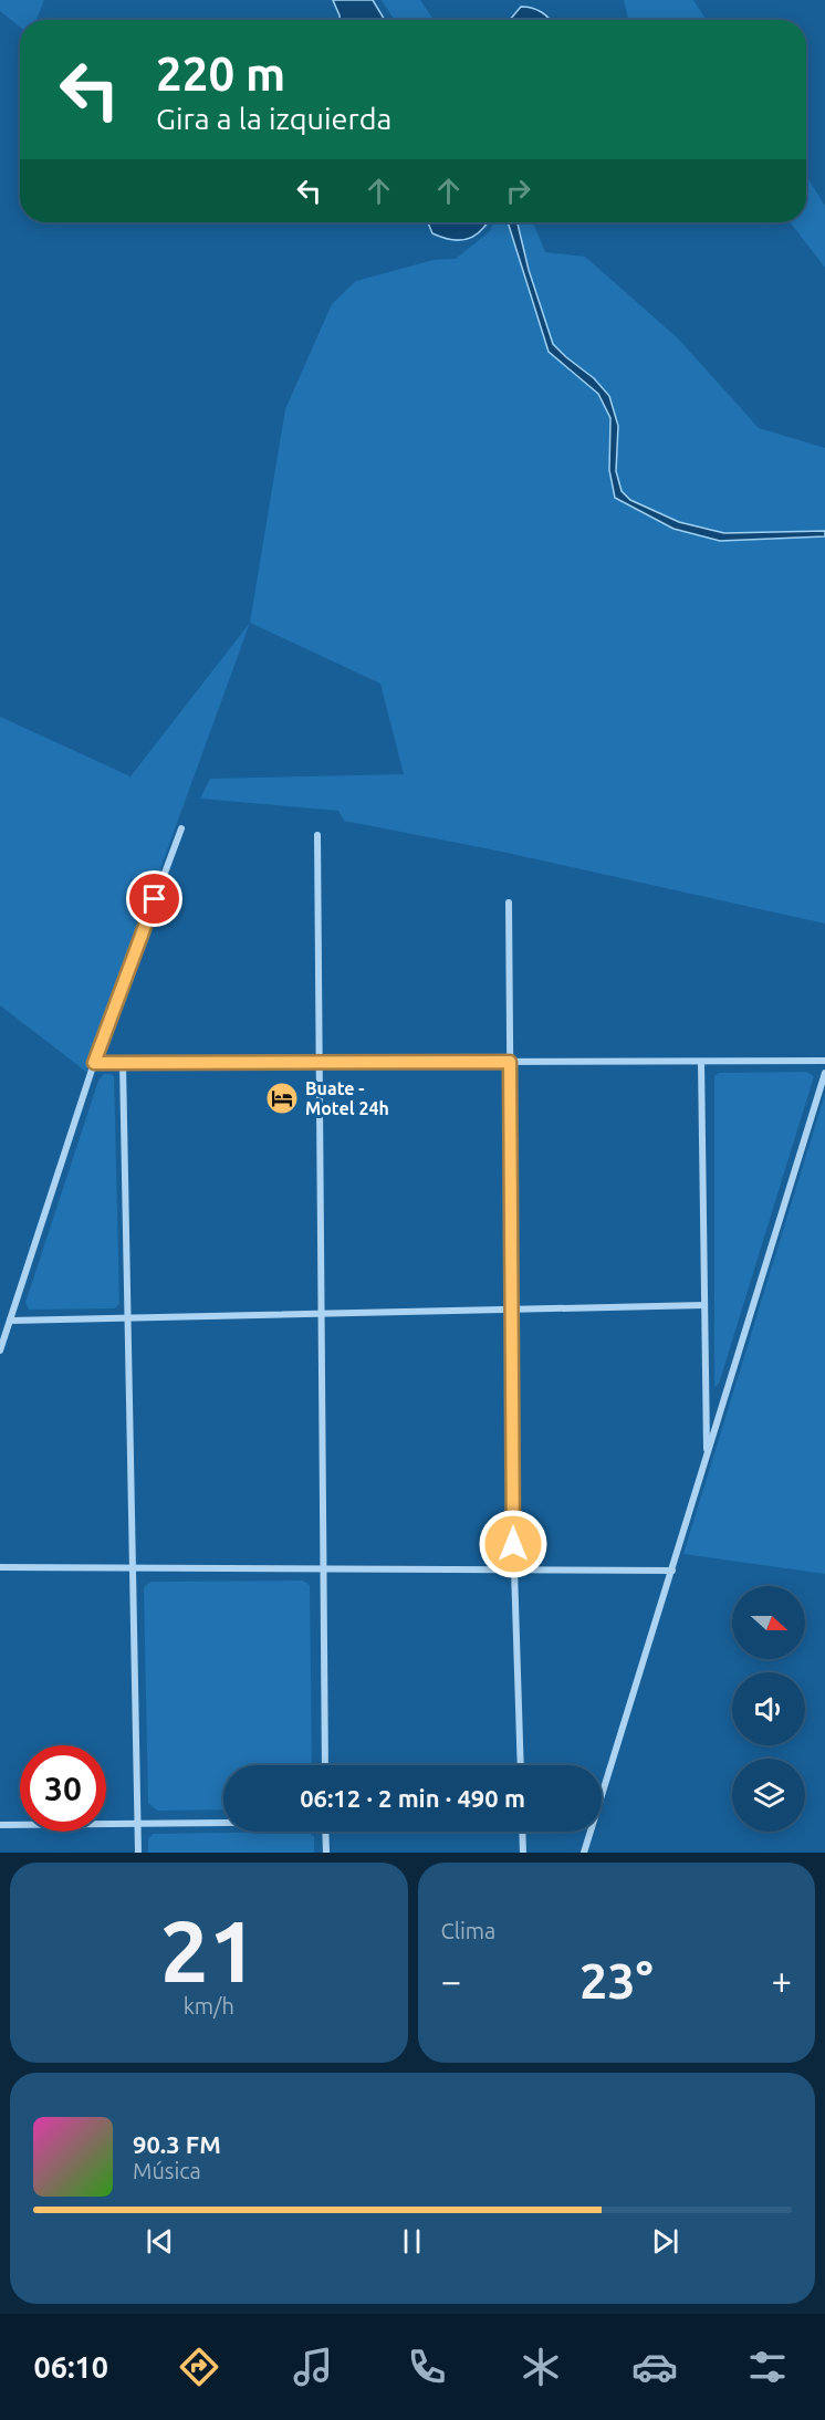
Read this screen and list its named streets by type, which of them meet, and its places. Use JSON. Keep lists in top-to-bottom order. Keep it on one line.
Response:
{"places":{"hotel":["Buate - Motel 24h"]},"north":"right","page":{"turn":["220 m","Gira a la izquierda"],"limit":"30","trip":"06:12 · 2 min · 490 m","tile":[["21","km/h"],"Clima"],"heat":["−","23°","+"],"song":["90.3 FM","Música"],"tabs":"06:10"}}
